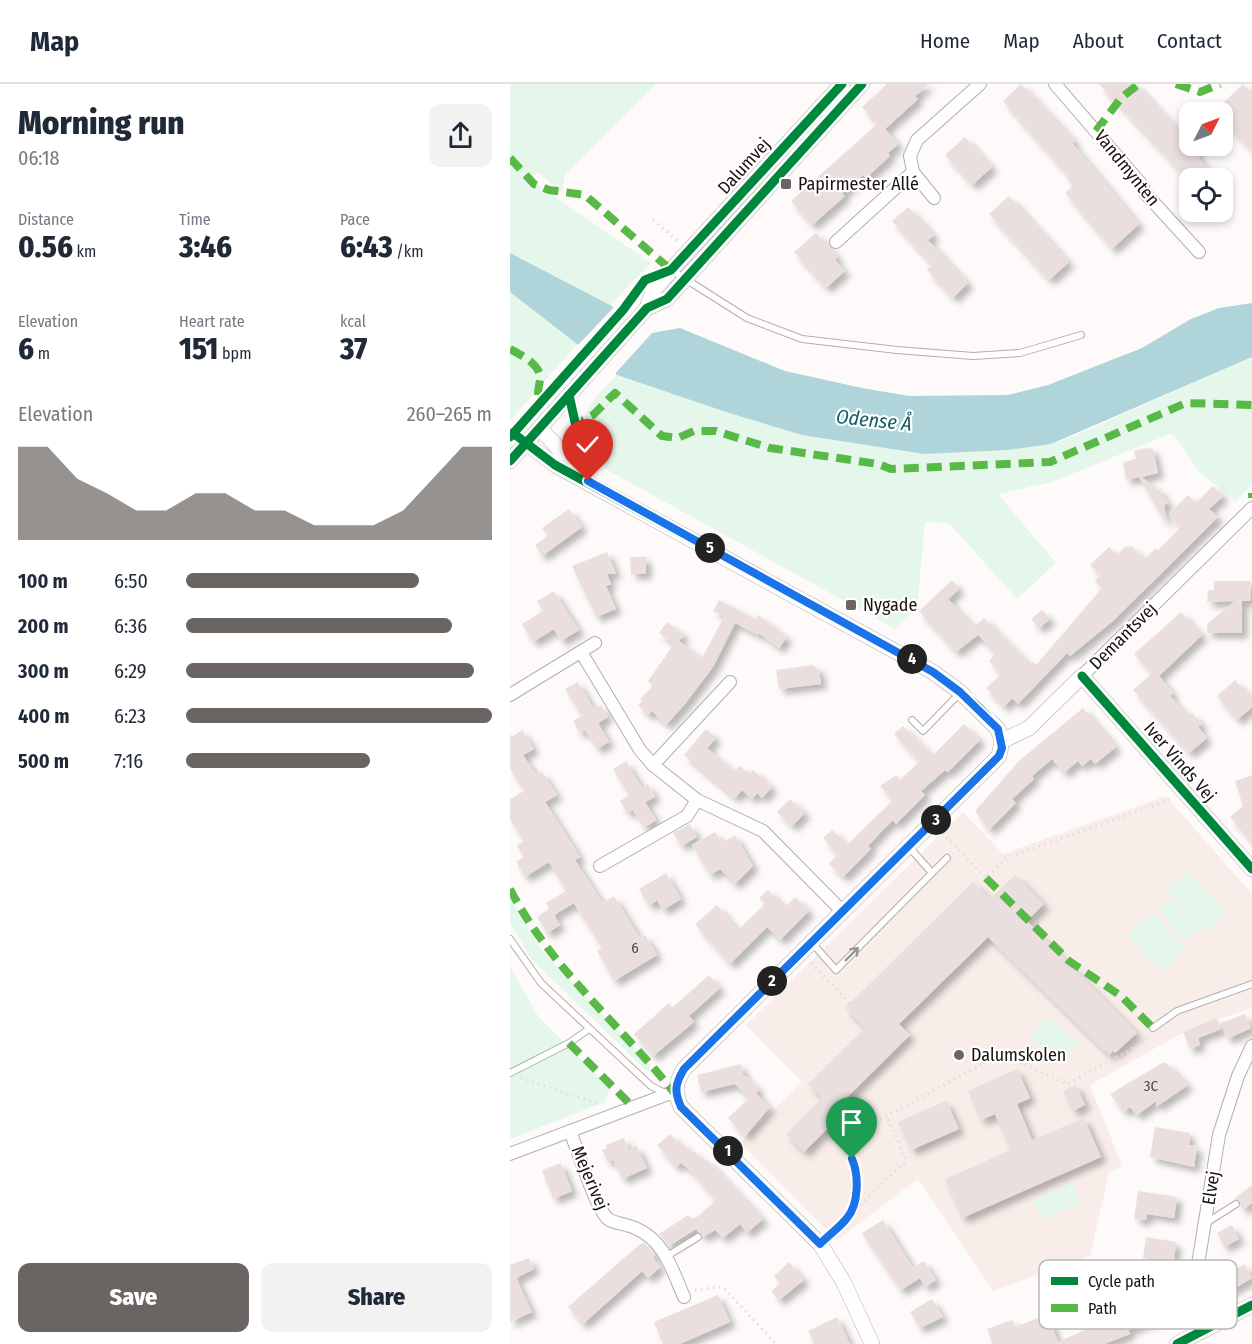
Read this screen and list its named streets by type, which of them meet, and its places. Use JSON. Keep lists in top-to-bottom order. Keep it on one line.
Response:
{"streets":{"street":["Dalumvej","Vandmynten","Demantsvej","Iver Vinds Vej","Mejerivej","Elvej"]},"crossings":[["Demantsvej","Iver Vinds Vej"]],"water":["Odense Å"],"places":{"transit":["Papirmester Allé","Nygade"],"other":["Dalumskolen"]},"house_numbers":["6","3C"],"legend":["Cycle path","Path"],"north":"top right","page":{"header":"Map","nav":["Home","Map","About","Contact"],"heading":["Morning run","06:18"],"stats":[["Distance","0.56 km"],["Time","3:46"],["Pace","6:43 /km"],["Elevation","6 m"],["Heart rate","151 bpm"],["kcal","37"]],"chart":["Elevation","260–265 m"],"pins":["5","4","3","2","1"],"list":[{"name":"100 m","note":"6:50"},{"name":"200 m","note":"6:36"},{"name":"300 m","note":"6:29"},{"name":"400 m","note":"6:23"},{"name":"500 m","note":"7:16"}],"buttons":["Save","Share"]}}
